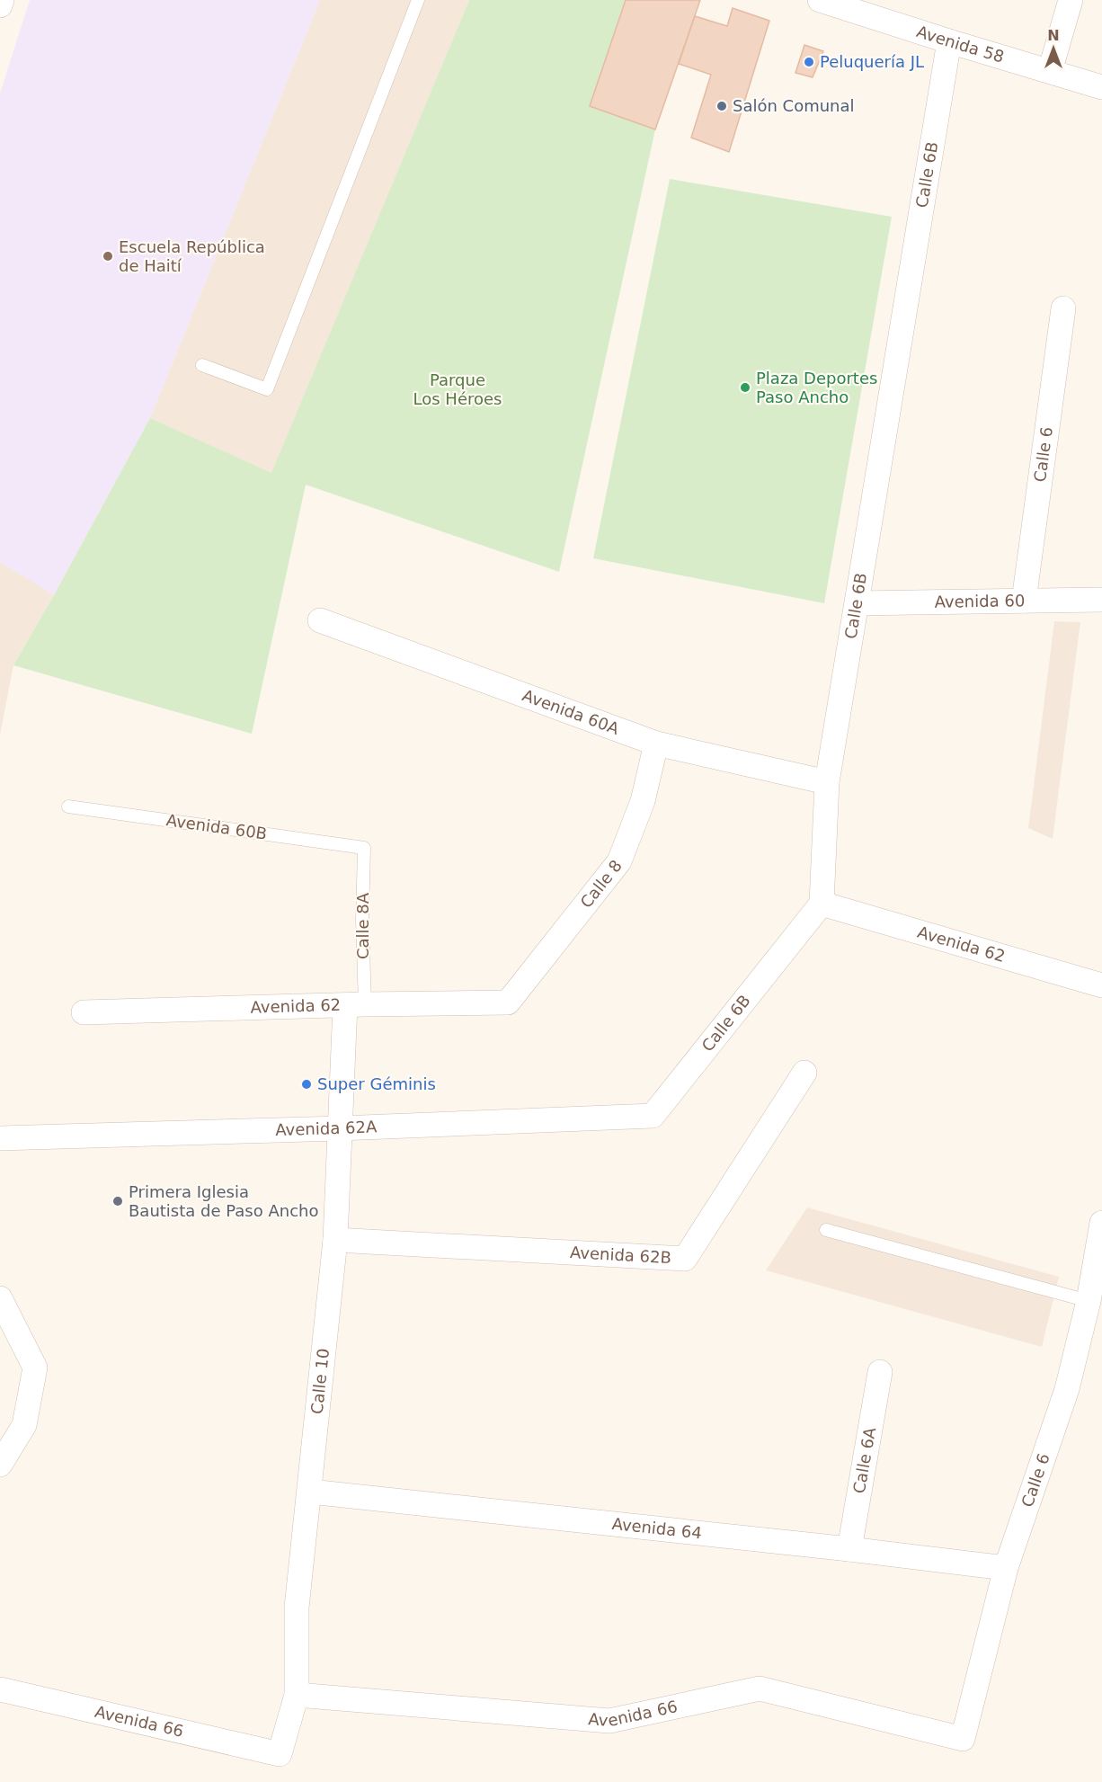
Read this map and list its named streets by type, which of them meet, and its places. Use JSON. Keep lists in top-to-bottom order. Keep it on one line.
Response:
{"streets":{"street":["Avenida 58","Calle 6B","Calle 6","Avenida 60","Avenida 60A","Calle 8","Avenida 62","Avenida 62A","Avenida 62B","Calle 10","Calle 6A","Avenida 64","Avenida 66"],"lane":["Avenida 60B","Calle 8A"]},"crossings":[["Avenida 58","Calle 6B"],["Calle 6B","Avenida 60"],["Calle 6B","Avenida 60A"],["Calle 6B","Avenida 62"],["Calle 6B","Avenida 62A"],["Calle 6","Avenida 60"],["Calle 6","Avenida 64"],["Calle 6","Avenida 66"],["Avenida 60A","Calle 8"],["Avenida 60B","Calle 8A"],["Calle 8","Avenida 62"],["Calle 8A","Avenida 62"],["Calle 8A","Calle 10"],["Avenida 62","Calle 10"],["Avenida 62A","Calle 10"],["Avenida 62B","Calle 10"],["Calle 10","Avenida 64"],["Calle 10","Avenida 66"],["Calle 6A","Avenida 64"]],"parks":["Parque Los Héroes"],"places":["Peluquería JL","Salón Comunal","Escuela República de Haití","Plaza Deportes Paso Ancho","Super Géminis","Primera Iglesia Bautista de Paso Ancho"],"north":"top"}
